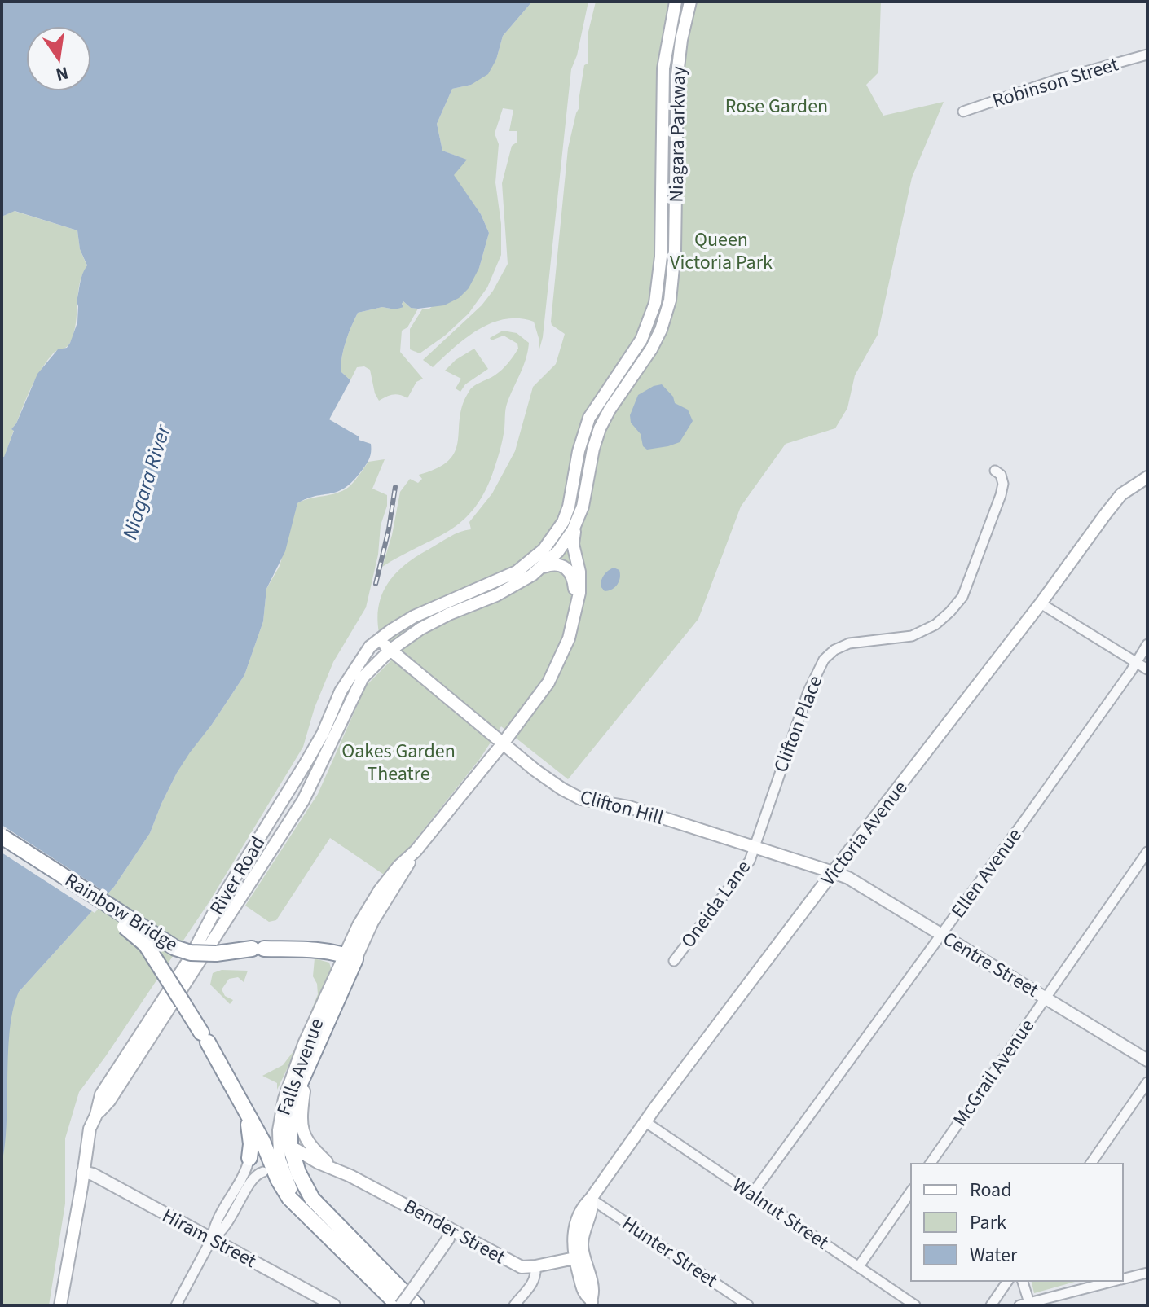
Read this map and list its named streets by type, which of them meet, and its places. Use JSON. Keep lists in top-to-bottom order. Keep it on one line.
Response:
{"streets":{"highway":["Rainbow Bridge","Falls Avenue"],"main road":["Niagara Parkway","Clifton Hill","Victoria Avenue","River Road","Bender Street"],"street":["Robinson Street","Clifton Place","Ellen Avenue","Oneida Lane","Centre Street","McGrail Avenue","Walnut Street","Hiram Street","Hunter Street"]},"crossings":[["Niagara Parkway","Clifton Hill"],["Niagara Parkway","River Road"],["Niagara Parkway","Falls Avenue"],["Clifton Place","Clifton Hill"],["Clifton Place","Oneida Lane"],["Clifton Hill","Victoria Avenue"],["Clifton Hill","River Road"],["Clifton Hill","Oneida Lane"],["Clifton Hill","Centre Street"],["Clifton Hill","Falls Avenue"],["Victoria Avenue","Centre Street"],["Victoria Avenue","Walnut Street"],["Victoria Avenue","Bender Street"],["Victoria Avenue","Hunter Street"],["Ellen Avenue","Centre Street"],["Ellen Avenue","Walnut Street"],["River Road","Hiram Street"],["Rainbow Bridge","Falls Avenue"],["Centre Street","McGrail Avenue"],["Falls Avenue","Bender Street"]],"water":["Niagara River"],"parks":["Rose Garden","Queen Victoria Park","Oakes Garden Theatre"],"legend":["Road","Park","Water"],"north":"bottom"}
